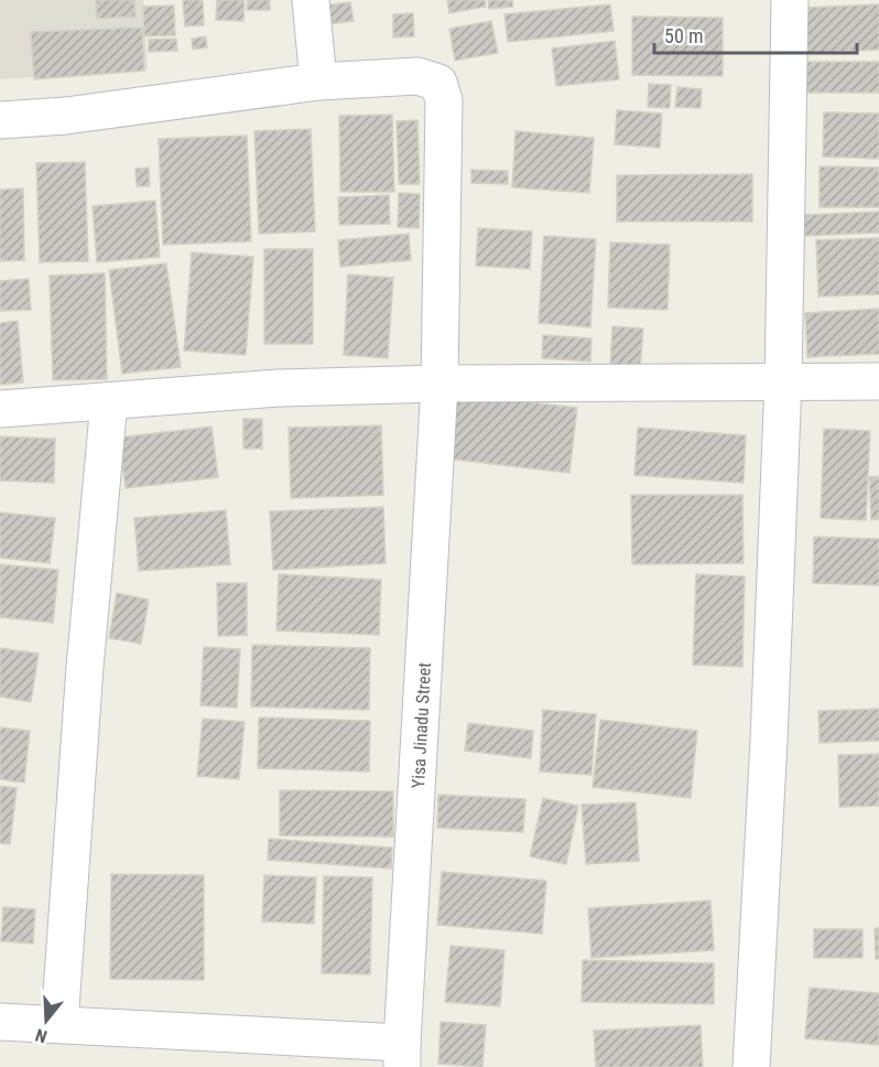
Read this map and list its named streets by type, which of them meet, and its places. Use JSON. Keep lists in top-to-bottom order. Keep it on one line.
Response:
{"streets":{"street":["Yisa Jinadu Street"]},"scale_bar":"50 m","north":"bottom"}
